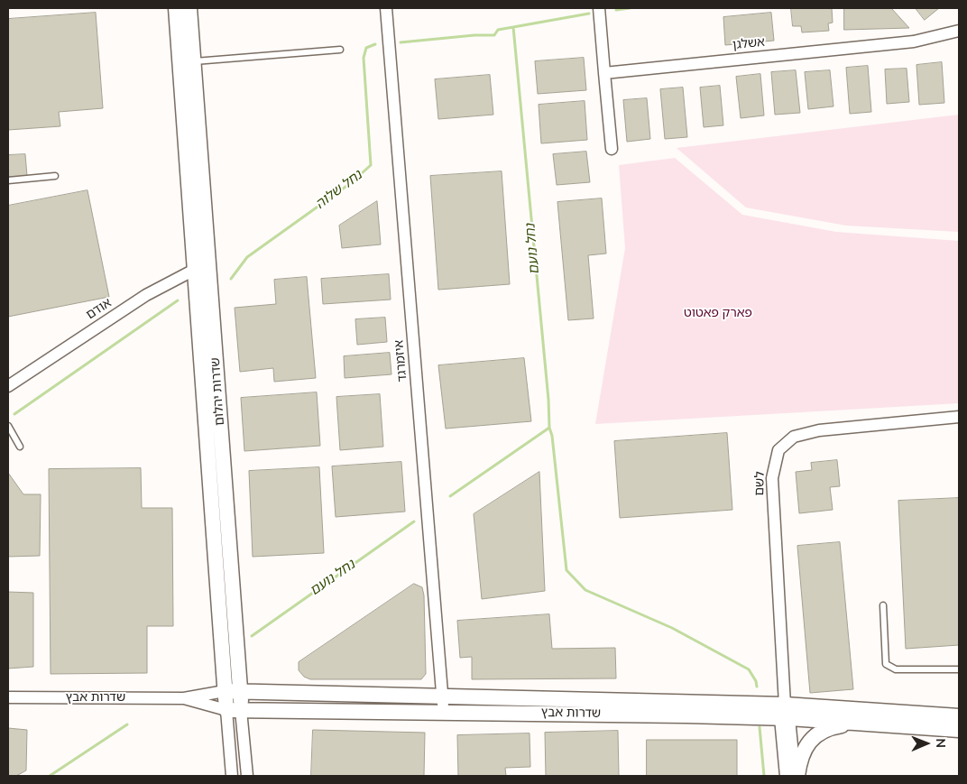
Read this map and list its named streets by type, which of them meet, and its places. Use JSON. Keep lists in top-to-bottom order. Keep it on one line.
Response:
{"streets":{"street":["אשלגן","אודם","איזמרגד","שדרות יהלום","לשם","שדרות אבץ"]},"crossings":[["אודם","שדרות יהלום"],["איזמרגד","שדרות אבץ"],["שדרות יהלום","שדרות אבץ"],["לשם","שדרות אבץ"]],"water":["נחל שלוה","נחל נועם"],"parks":["פארק פאטוט"],"north":"right"}
